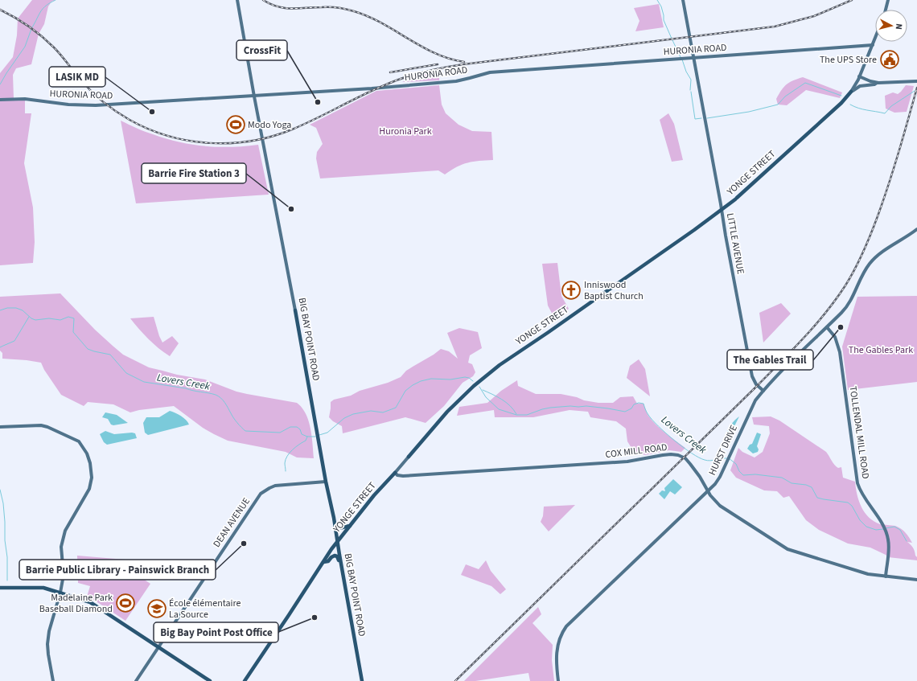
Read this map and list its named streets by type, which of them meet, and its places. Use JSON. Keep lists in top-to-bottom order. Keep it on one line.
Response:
{"streets":{"main road":["YONGE STREET","BIG BAY POINT ROAD"],"street":["HURONIA ROAD","LITTLE AVENUE","TOLLENDAL MILL ROAD","HURST DRIVE","COX MILL ROAD","DEAN AVENUE"]},"crossings":[["HURONIA ROAD","YONGE STREET"],["HURONIA ROAD","LITTLE AVENUE"],["HURONIA ROAD","BIG BAY POINT ROAD"],["YONGE STREET","LITTLE AVENUE"],["YONGE STREET","BIG BAY POINT ROAD"],["YONGE STREET","COX MILL ROAD"],["LITTLE AVENUE","HURST DRIVE"],["BIG BAY POINT ROAD","DEAN AVENUE"],["TOLLENDAL MILL ROAD","HURST DRIVE"],["TOLLENDAL MILL ROAD","COX MILL ROAD"],["HURST DRIVE","COX MILL ROAD"]],"water":["Lovers Creek"],"parks":["Huronia Park","The Gables Park"],"places":{"public building":["The UPS Store"],"other":["CrossFit","LASIK MD","Barrie Fire Station 3","The Gables Trail","Barrie Public Library - Painswick Branch","Big Bay Point Post Office"],"sports":["Modo Yoga","Madelaine Park Baseball Diamond"],"church":["Inniswood Baptist Church"],"school or university":["École élémentaire La Source"]},"north":"right"}
